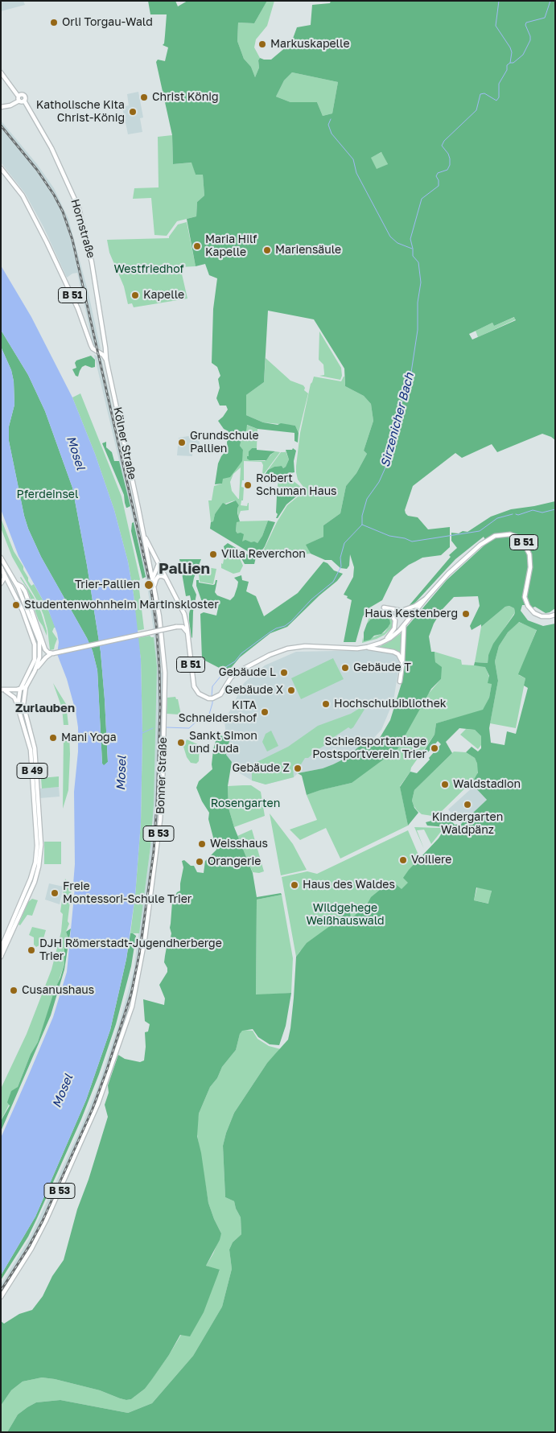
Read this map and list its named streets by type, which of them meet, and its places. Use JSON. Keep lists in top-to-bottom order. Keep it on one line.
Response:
{"streets":{"main road":["Hornstraße","B 51","Kölner Straße","B 49","Bonner Straße","B 53"]},"crossings":[["Hornstraße","B 51"],["Hornstraße","Kölner Straße"],["B 51","Kölner Straße"],["B 51","Bonner Straße"],["Kölner Straße","Bonner Straße"]],"districts":["Pallien","Zurlauben"],"water":["Sirzenicher Bach","Mosel"],"parks":["Westfriedhof","Pferdeinsel","Rosengarten","Wildgehege Weißhauswald"],"places":["Orli Torgau-Wald","Markuskapelle","Christ König","Katholische Kita Christ-König","Maria Hilf Kapelle","Mariensäule","Kapelle","Grundschule Pallien","Robert Schuman Haus","Villa Reverchon","Trier-Pallien","Studentenwohnheim Martinskloster","Haus Kestenberg","Gebäude T","Gebäude L","Gebäude X","Hochschulbibliothek","KITA Schneidershof","Mani Yoga","Sankt Simon und Juda","Schießsportanlage Postsportverein Trier","Gebäude Z","Waldstadion","Kindergarten Waldpänz","Weisshaus","Voiliere","Orangerie","Haus des Waldes","Freie Montessori-Schule Trier","DJH Römerstadt-Jugendherberge Trier","Cusanushaus"]}
